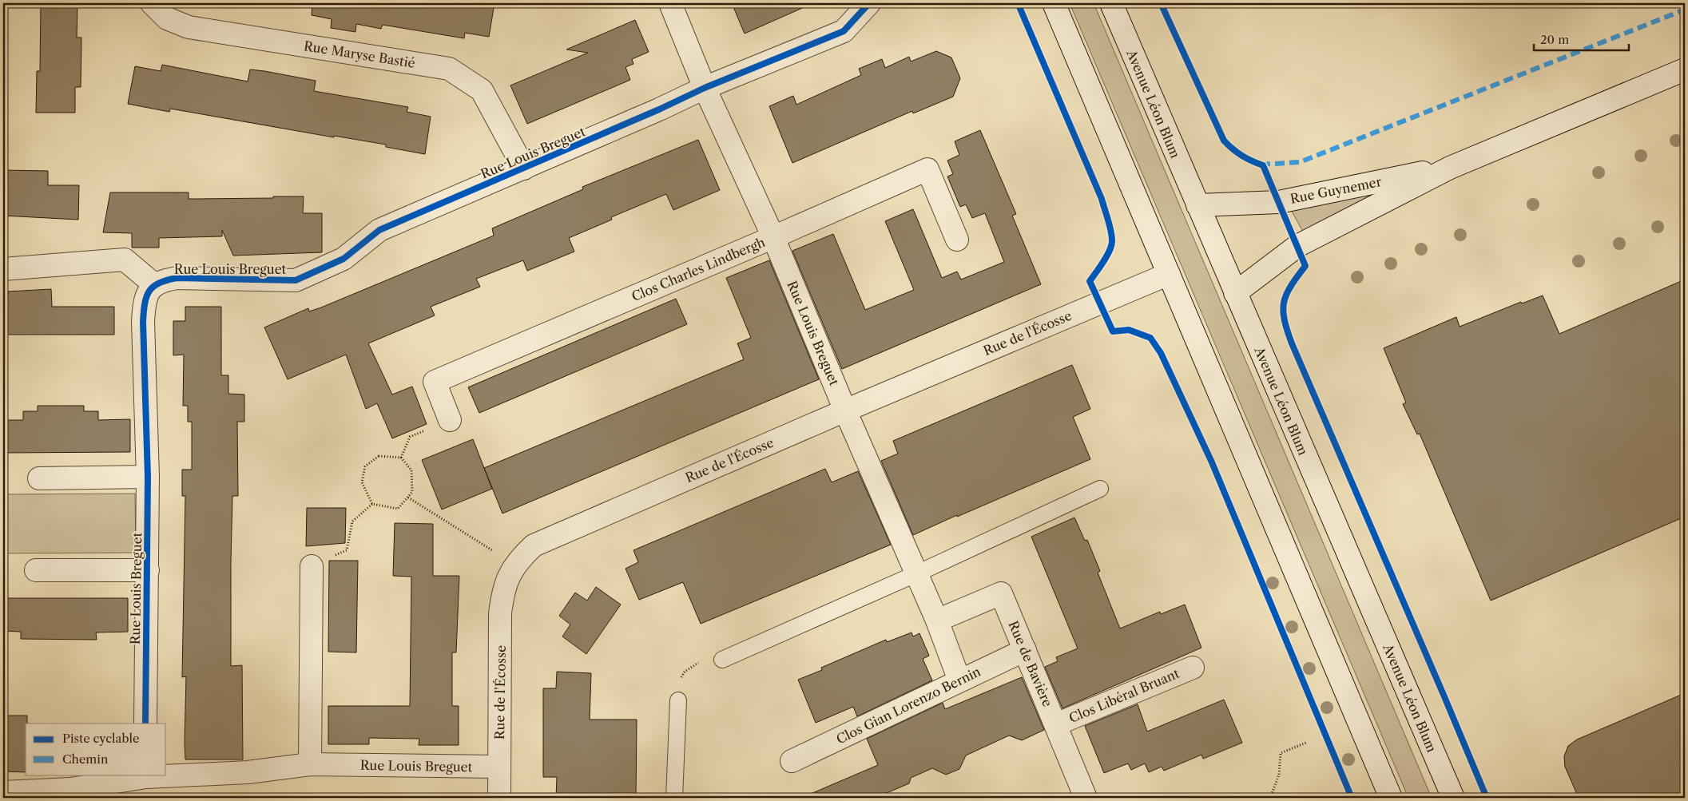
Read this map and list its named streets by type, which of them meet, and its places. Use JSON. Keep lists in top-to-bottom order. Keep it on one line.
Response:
{"streets":{"street":["Rue Maryse Bastié","Avenue Léon Blum","Rue Louis Breguet","Rue Guynemer","Clos Charles Lindbergh","Rue de l'Écosse","Rue de Bavière","Clos Libéral Bruant","Clos Gian Lorenzo Bernin"]},"crossings":[["Rue Maryse Bastié","Rue Louis Breguet"],["Avenue Léon Blum","Rue Guynemer"],["Rue Louis Breguet","Clos Charles Lindbergh"],["Rue Louis Breguet","Rue de l'Écosse"],["Rue de Bavière","Clos Libéral Bruant"],["Rue de Bavière","Clos Gian Lorenzo Bernin"]],"legend":["Piste cyclable","Chemin"],"scale_bar":"20 m"}
